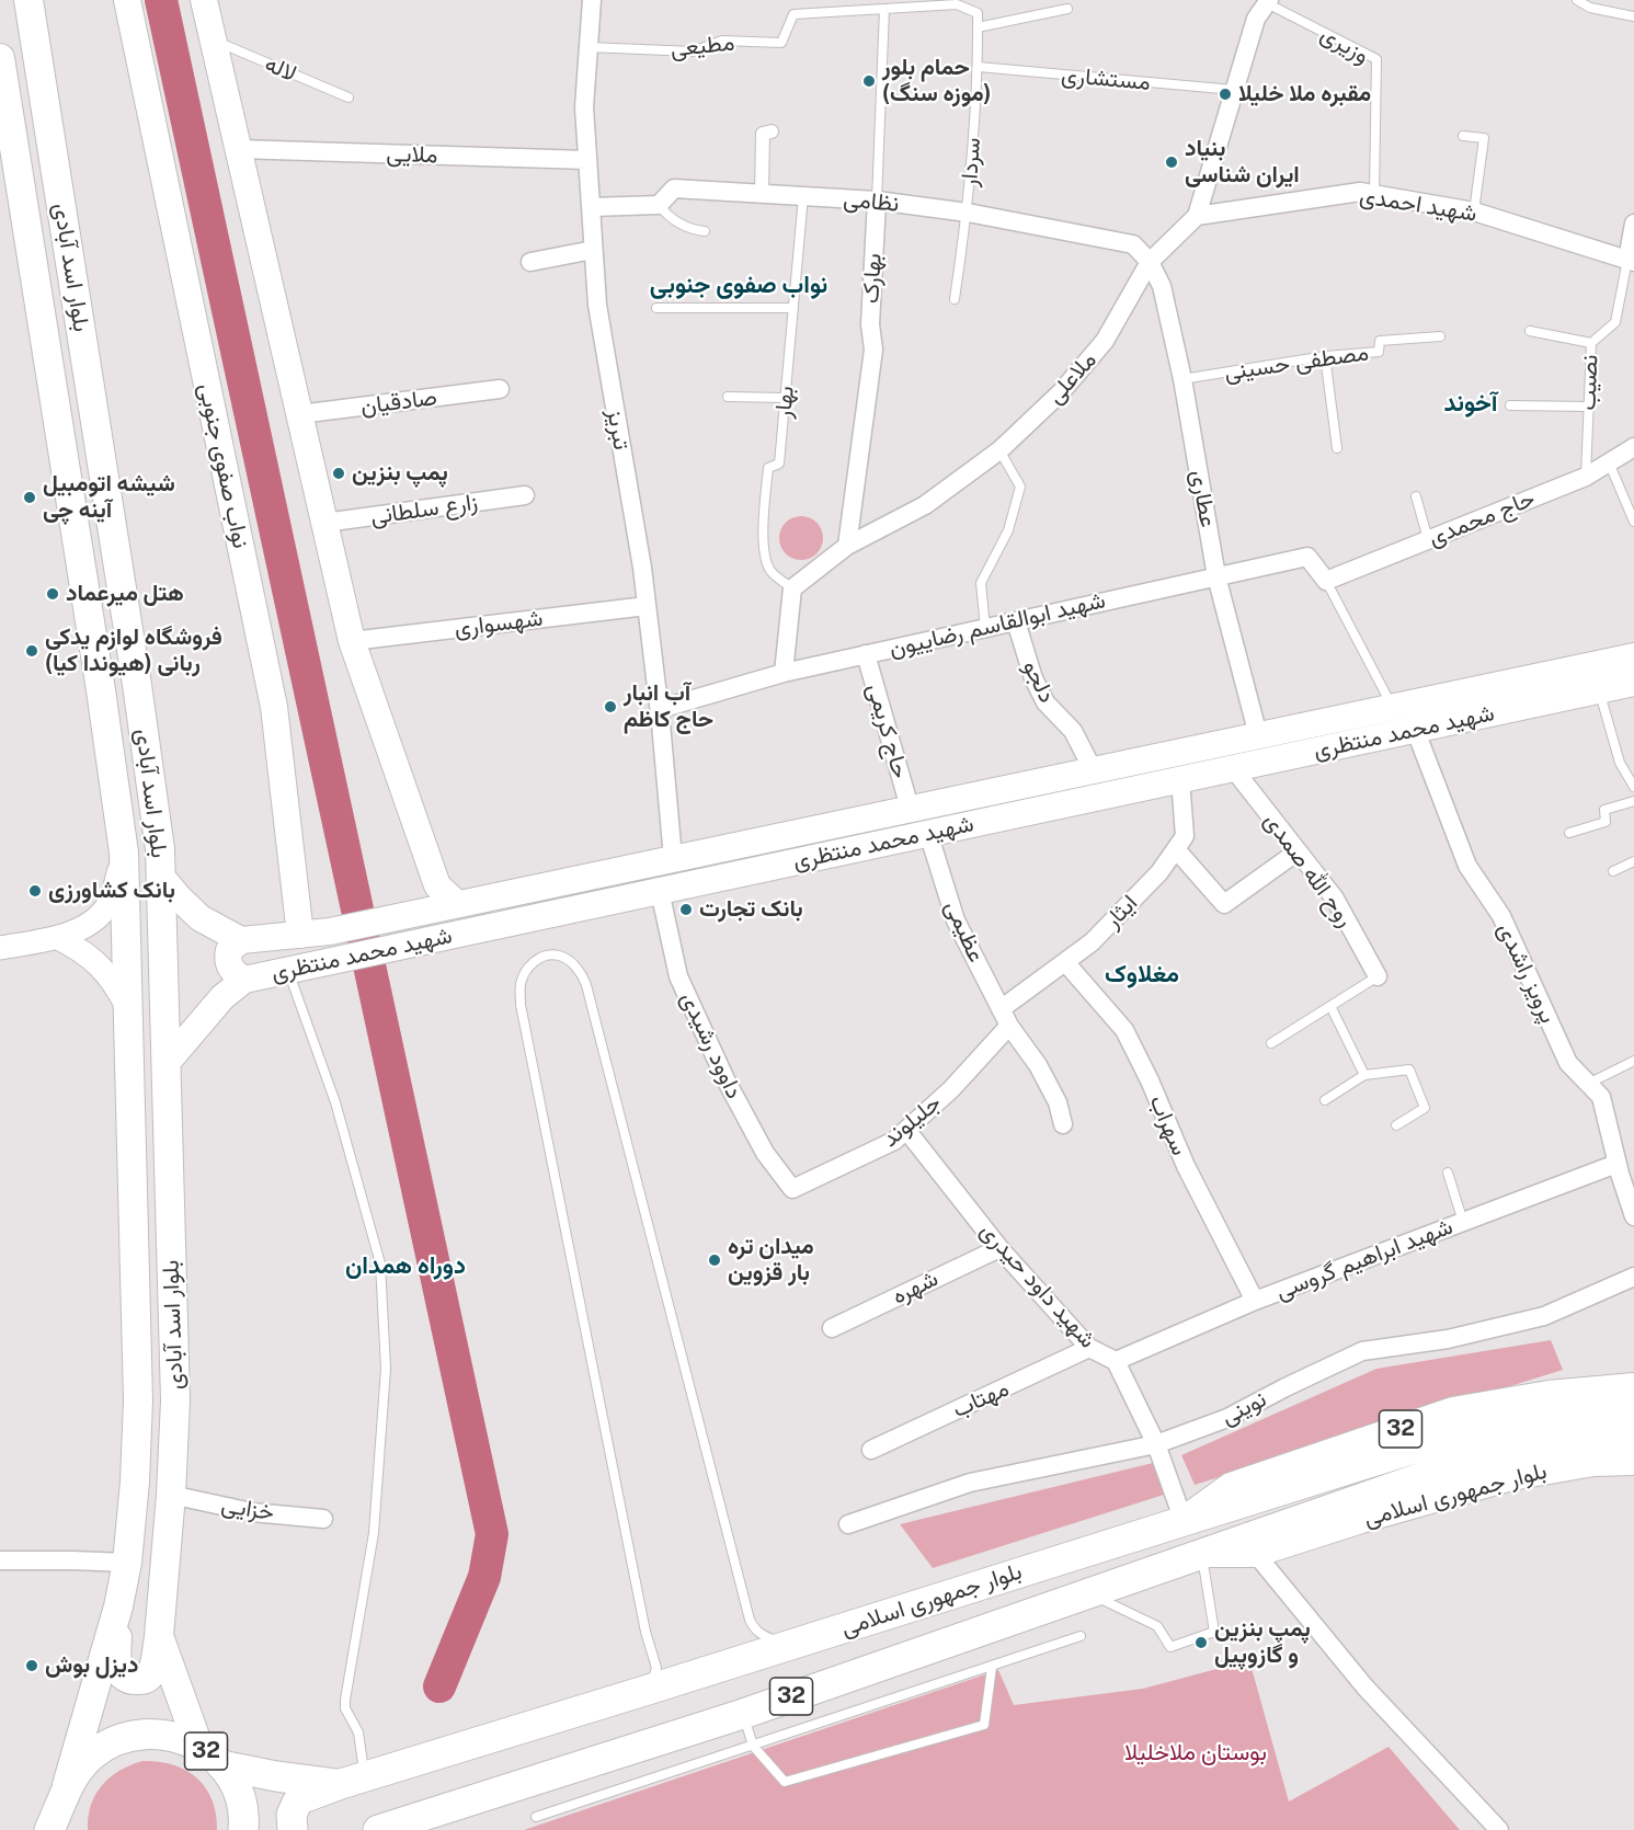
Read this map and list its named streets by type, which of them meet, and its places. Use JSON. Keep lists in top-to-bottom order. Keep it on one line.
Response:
{"streets":{"highway":["32","بلوار جمهوری اسلامی"],"main road":["بلوار اسد آبادی","نواب صفوی جنوبی","شهید محمد منتظری"],"street":["ملایی","نظامی","شهید احمدی","بهارک","ملاعلی","صادقیان","تبریز","عطاری","زارع سلطانی","حاج محمدی","شهسواری","شهید ابوالقاسم رضاییون","دلجو","حاج کریمی","روح الله صمدی","ایثار","عظیمی","پرویز راشدی","داوود رشیدی","جلیلوند","سهراب","شهید ابراهیم گروسی","شهید داود حیدری","شهره","مهتاب","نوینی","خزایی"],"lane":["وزیری","مطیعی","لاله","مستشاری","سردار","مصطفی حسینی","نصیب","بهار"]},"crossings":[["وزیری","شهید احمدی"],["مطیعی","بهارک"],["مطیعی","تبریز"],["مستشاری","سردار"],["ملایی","تبریز"],["سردار","نظامی"],["نظامی","بهارک"],["نظامی","ملاعلی"],["نظامی","بهار"],["نظامی","تبریز"],["نظامی","عطاری"],["شهید احمدی","ملاعلی"],["شهید احمدی","نصیب"],["بلوار اسد آبادی","شهید محمد منتظری"],["بلوار اسد آبادی","32"],["بلوار اسد آبادی","خزایی"],["بهارک","ملاعلی"],["مصطفی حسینی","عطاری"],["ملاعلی","بهار"],["ملاعلی","عطاری"],["نصیب","حاج محمدی"],["تبریز","شهسواری"],["تبریز","شهید ابوالقاسم رضاییون"],["تبریز","شهید محمد منتظری"],["نواب صفوی جنوبی","شهید محمد منتظری"],["عطاری","شهید ابوالقاسم رضاییون"],["عطاری","شهید محمد منتظری"],["حاج محمدی","شهید ابوالقاسم رضاییون"],["شهید ابوالقاسم رضاییون","دلجو"],["شهید ابوالقاسم رضاییون","حاج کریمی"],["دلجو","شهید محمد منتظری"],["حاج کریمی","شهید محمد منتظری"],["شهید محمد منتظری","روح الله صمدی"],["شهید محمد منتظری","ایثار"],["شهید محمد منتظری","عظیمی"],["شهید محمد منتظری","پرویز راشدی"],["شهید محمد منتظری","داوود رشیدی"],["ایثار","عظیمی"],["ایثار","سهراب"],["عظیمی","جلیلوند"],["پرویز راشدی","شهید ابراهیم گروسی"],["داوود رشیدی","جلیلوند"],["جلیلوند","شهید داود حیدری"],["سهراب","شهید ابراهیم گروسی"],["شهید ابراهیم گروسی","شهید داود حیدری"],["شهید داود حیدری","شهره"],["شهید داود حیدری","مهتاب"],["شهید داود حیدری","نوینی"],["شهید داود حیدری","32"],["شهید داود حیدری","بلوار جمهوری اسلامی"],["32","بلوار جمهوری اسلامی"]],"districts":["نواب صفوی جنوبی","آخوند","مغلاوک","دوراه همدان"],"parks":["بوستان ملاخلیلا"],"places":["حمام بلور (موزه سنگ)","مقبره ملا خلیلا","بنیاد ایران شناسی","پمپ بنزین","شیشه اتومبیل آینه چی","هتل میرعماد","فروشگاه لوازم یدکی ربانی (هیوندا کیا)","آب انبار حاج کاظم","بانک کشاورزی","بانک تجارت","میدان تره بار قزوین","پمپ بنزین و گازوپیل","دیزل بوش"]}
